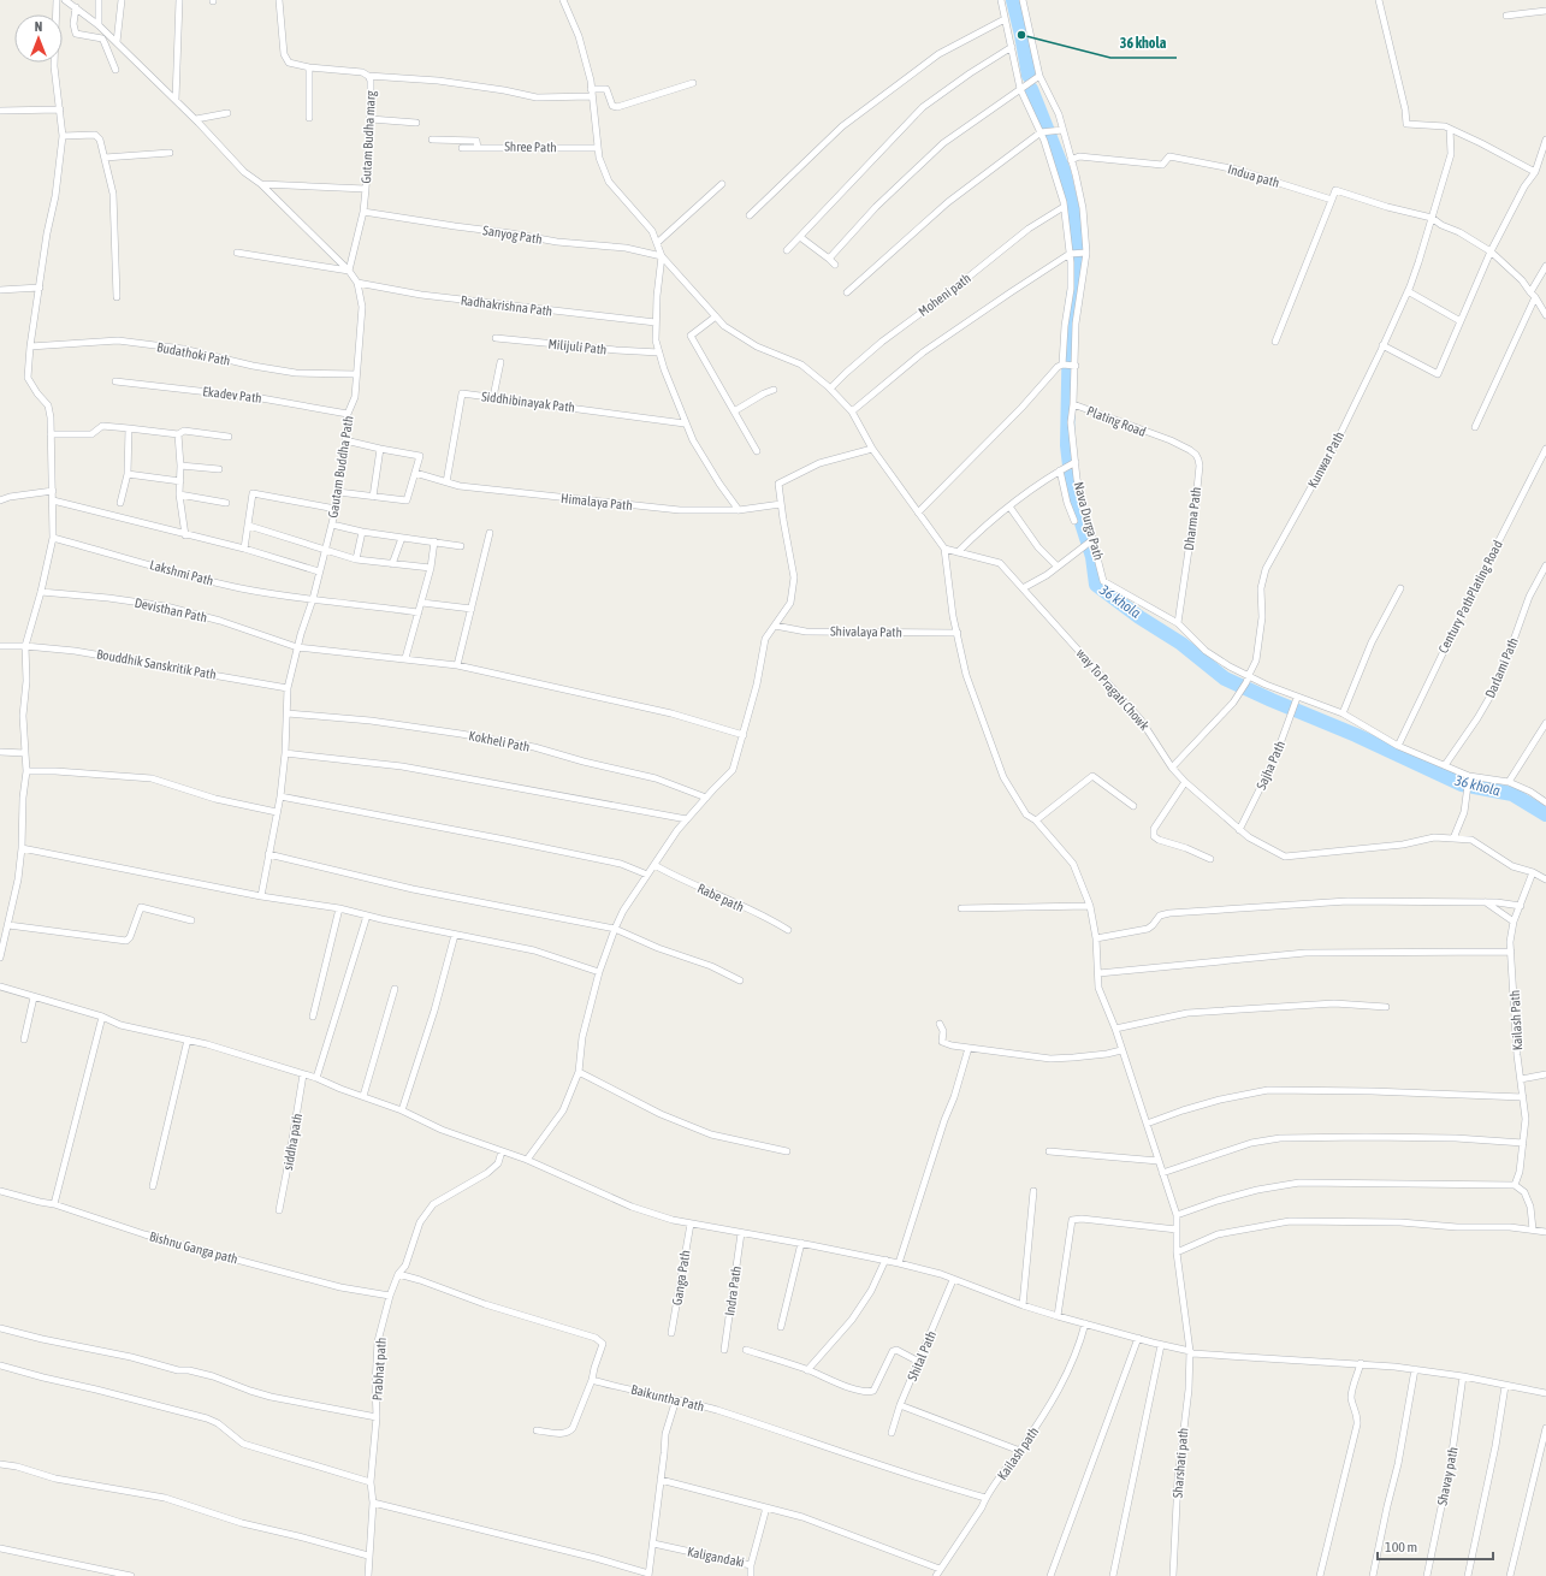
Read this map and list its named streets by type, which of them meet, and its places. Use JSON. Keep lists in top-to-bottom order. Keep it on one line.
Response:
{"streets":{"street":["Gutam Budha marg","Shree Path","Indua path","Sanyog Path","Moheni path","Radhakrishna Path","Milijuli Path","Budathoki Path","Ekadev Path","Siddhibinayak Path","Plating Road","Kunwar Path","Gautam Buddha Path","Himalaya Path","Dharma Path","Nava Durga Path","Lakshmi Path","Century PathPlating Road","Devisthan Path","Shivalaya Path","Bouddhik Sanskritik Path","Darlami Path","way To Pragati Chowk","Kokheli Path","Sajha Path","Rabe path","Kailash Path","siddha path","Bishnu Ganga path","Ganga Path","Indra Path","Shital Path","Prabhat path","Baikuntha Path","Kailash path","Sharshati path","Shavay path","Kaligandaki"]},"crossings":[["Gutam Budha marg","Sanyog Path"],["Indua path","Nava Durga Path"],["Radhakrishna Path","Gautam Buddha Path"],["Budathoki Path","Gautam Buddha Path"],["Ekadev Path","Gautam Buddha Path"],["Siddhibinayak Path","Himalaya Path"],["Plating Road","Dharma Path"],["Plating Road","Nava Durga Path"],["Kunwar Path","Nava Durga Path"],["Kunwar Path","way To Pragati Chowk"],["Gautam Buddha Path","Lakshmi Path"],["Gautam Buddha Path","Devisthan Path"],["Gautam Buddha Path","Bouddhik Sanskritik Path"],["Gautam Buddha Path","Kokheli Path"],["Dharma Path","Nava Durga Path"],["Nava Durga Path","Century PathPlating Road"],["Nava Durga Path","Darlami Path"],["Nava Durga Path","Sajha Path"],["Shivalaya Path","Sharshati path"],["way To Pragati Chowk","Sajha Path"],["way To Pragati Chowk","Kailash Path"],["way To Pragati Chowk","Sharshati path"],["Bishnu Ganga path","Prabhat path"],["Baikuntha Path","Kailash path"]],"water":["36 khola"],"places":["36 khola"],"scale_bar":"100 m","north":"top"}
